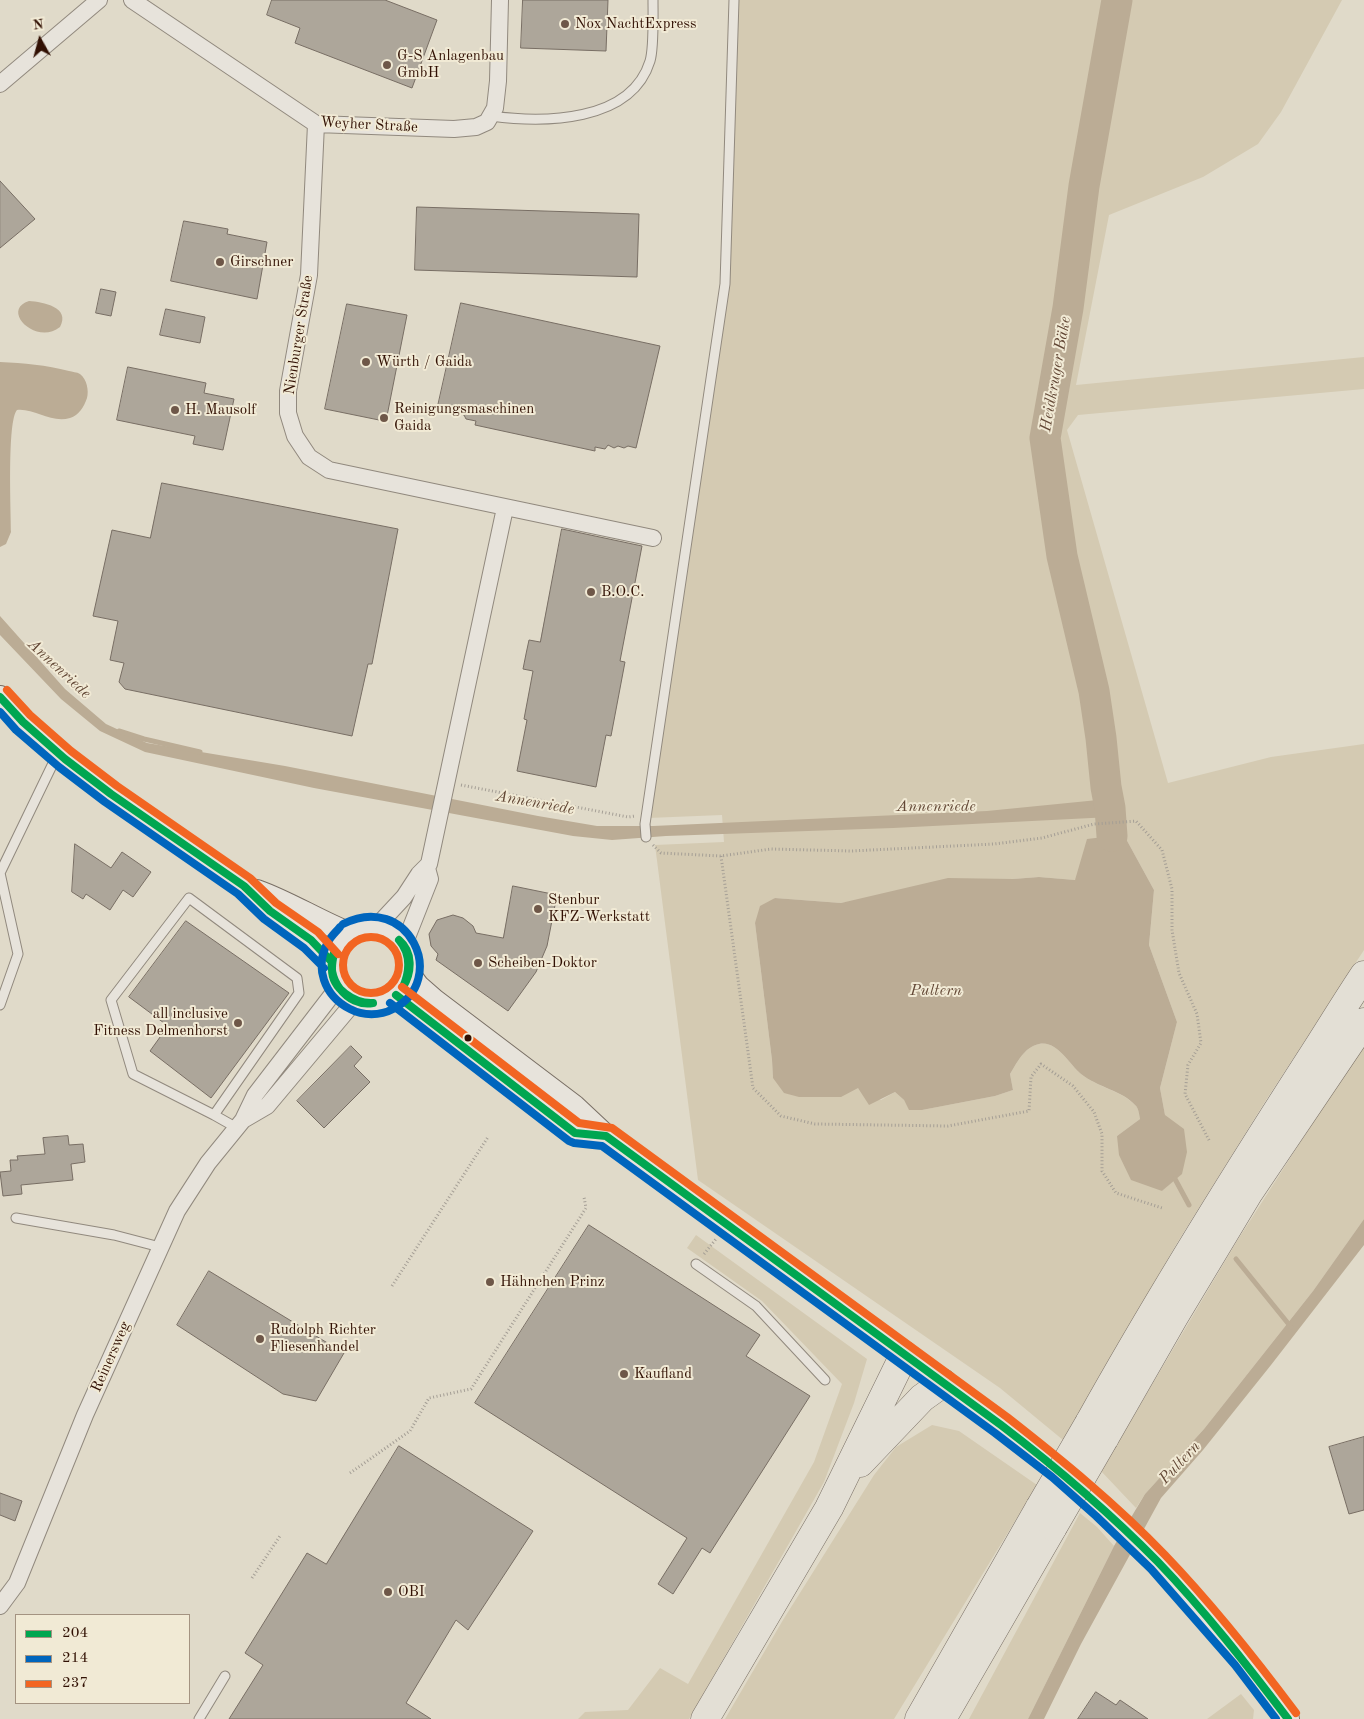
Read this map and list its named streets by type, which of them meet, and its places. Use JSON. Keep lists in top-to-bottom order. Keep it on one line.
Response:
{"streets":{"street":["Weyher Straße","Nienburger Straße","Reinersweg"]},"crossings":[["Weyher Straße","Nienburger Straße"]],"water":["Heidkruger Bäke","Annenriede","Pultern"],"places":["Nox NachtExpress","G-S Anlagenbau GmbH","Girschner","Würth / Gaida","H. Mausolf","Reinigungsmaschinen Gaida","B.O.C.","Stenbur KFZ-Werkstatt","Scheiben-Doktor","all inclusive Fitness Delmenhorst","Hähnchen Prinz","Rudolph Richter Fliesenhandel","Kaufland","OBI"],"lines":["transit line 237","transit line 204","transit line 214"],"legend":["204","214","237"],"north":"top"}
